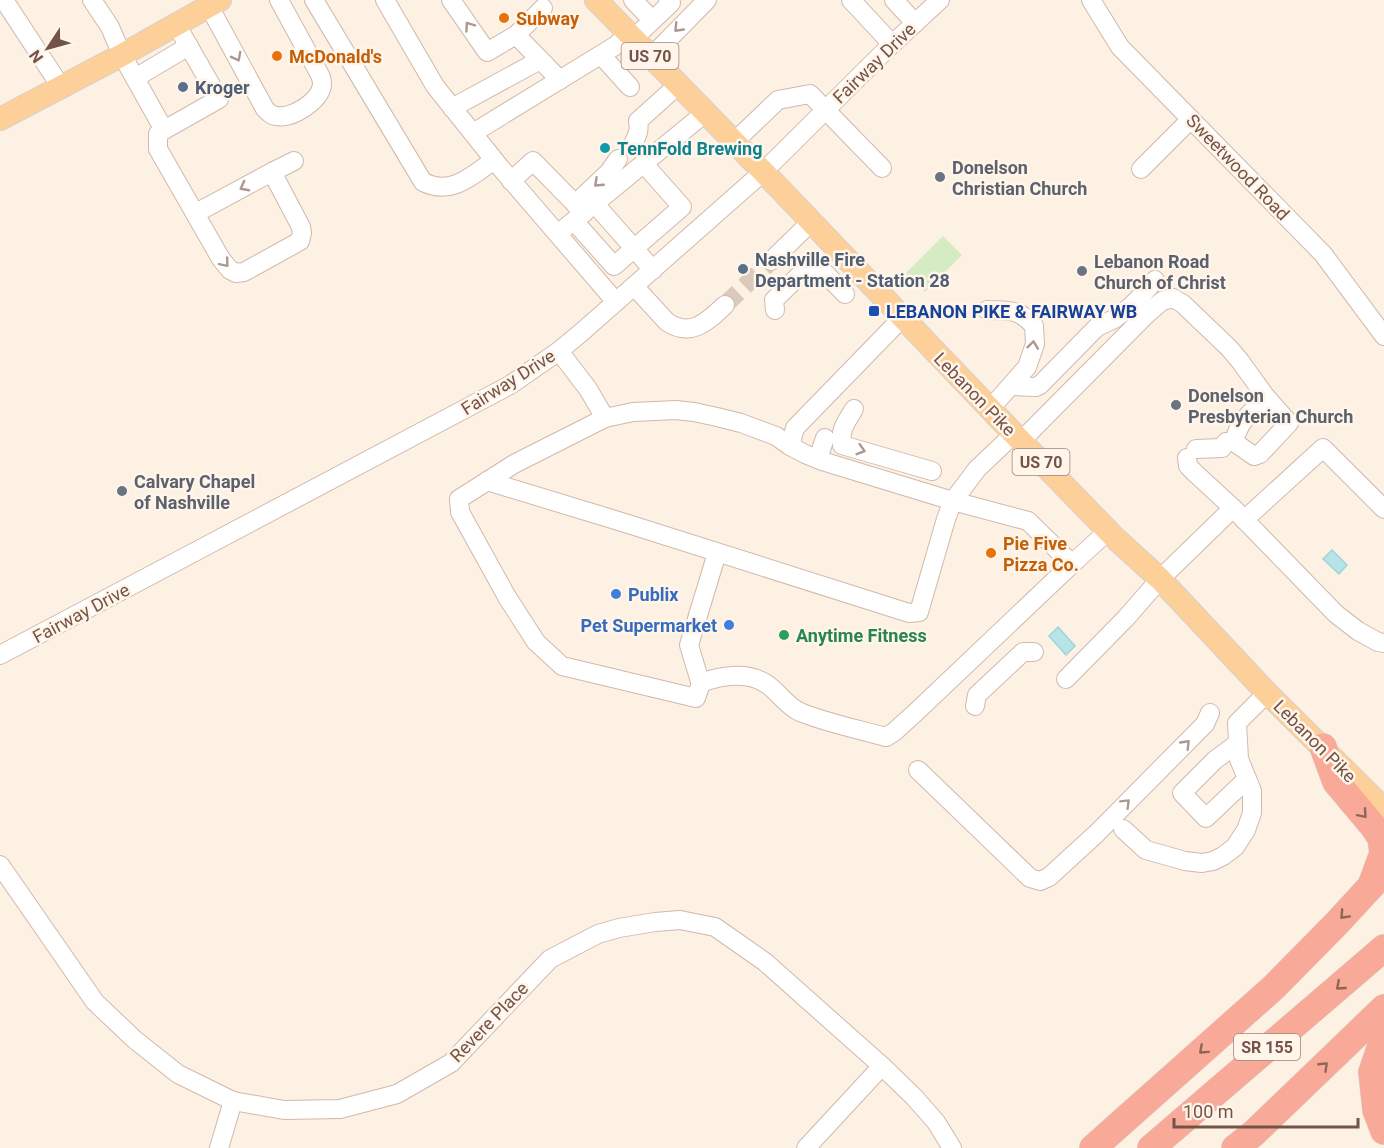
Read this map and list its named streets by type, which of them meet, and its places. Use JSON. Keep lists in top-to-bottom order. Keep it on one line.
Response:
{"streets":{"highway":["SR 155"],"main road":["US 70","Lebanon Pike"],"street":["Fairway Drive","Sweetwood Road","Revere Place"]},"crossings":[["Fairway Drive","Lebanon Pike"]],"places":{"other":["Subway","McDonald's","Kroger","TennFold Brewing","Donelson Christian Church","Nashville Fire Department - Station 28","Lebanon Road Church of Christ","Donelson Presbyterian Church","Calvary Chapel of Nashville","Pie Five Pizza Co.","Publix","Pet Supermarket","Anytime Fitness"],"transit":["LEBANON PIKE & FAIRWAY WB"]},"scale_bar":"100 m","north":"bottom left"}
